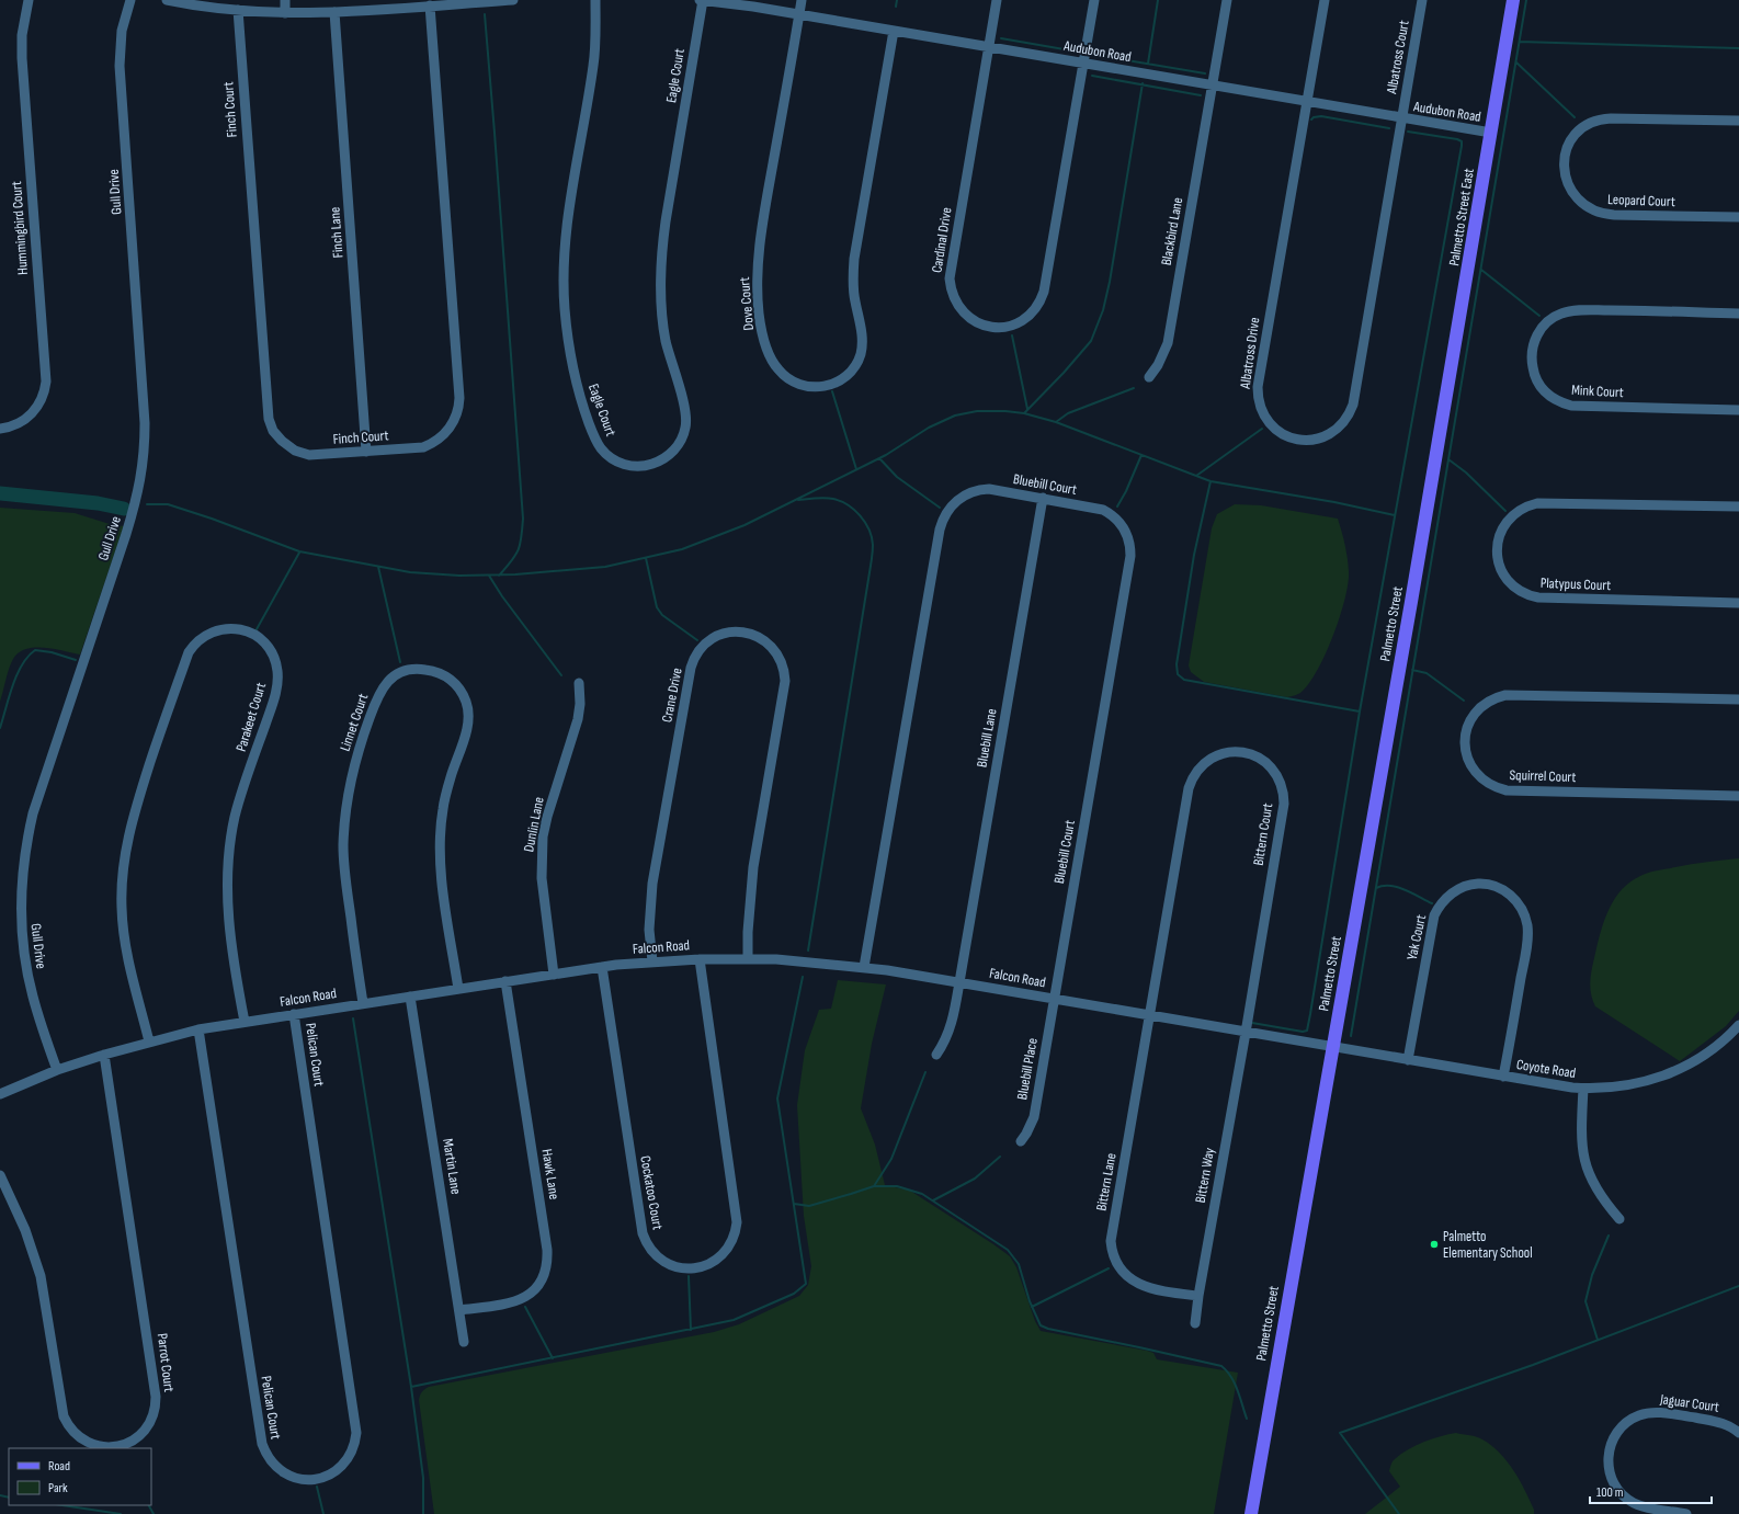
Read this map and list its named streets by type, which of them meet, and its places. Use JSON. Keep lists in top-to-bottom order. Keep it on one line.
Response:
{"streets":{"main road":["Palmetto Street East","Palmetto Street"],"street":["Audubon Road","Albatross Court","Eagle Court","Finch Court","Gull Drive","Leopard Court","Hummingbird Court","Blackbird Lane","Finch Lane","Cardinal Drive","Dove Court","Albatross Drive","Mink Court","Bluebill Court","Platypus Court","Crane Drive","Parakeet Court","Linnet Court","Bluebill Lane","Squirrel Court","Dunlin Lane","Bittern Court","Yak Court","Falcon Road","Pelican Court","Bluebill Place","Coyote Road","Martin Lane","Hawk Lane","Bittern Way","Bittern Lane","Cockatoo Court","Parrot Court","Jaguar Court"]},"crossings":[["Audubon Road","Albatross Court"],["Audubon Road","Eagle Court"],["Audubon Road","Palmetto Street East"],["Audubon Road","Blackbird Lane"],["Audubon Road","Cardinal Drive"],["Audubon Road","Dove Court"],["Audubon Road","Albatross Drive"],["Albatross Court","Albatross Drive"],["Finch Court","Finch Lane"],["Gull Drive","Falcon Road"],["Palmetto Street East","Palmetto Street"],["Bluebill Court","Bluebill Lane"],["Bluebill Court","Falcon Road"],["Bluebill Court","Bluebill Place"],["Palmetto Street","Falcon Road"],["Palmetto Street","Coyote Road"],["Crane Drive","Falcon Road"],["Parakeet Court","Falcon Road"],["Linnet Court","Falcon Road"],["Bluebill Lane","Falcon Road"],["Dunlin Lane","Falcon Road"],["Bittern Court","Falcon Road"],["Bittern Court","Bittern Way"],["Bittern Court","Bittern Lane"],["Yak Court","Coyote Road"],["Falcon Road","Pelican Court"],["Falcon Road","Bluebill Place"],["Falcon Road","Coyote Road"],["Falcon Road","Martin Lane"],["Falcon Road","Hawk Lane"],["Falcon Road","Bittern Way"],["Falcon Road","Bittern Lane"],["Falcon Road","Cockatoo Court"],["Falcon Road","Parrot Court"],["Martin Lane","Hawk Lane"],["Bittern Way","Bittern Lane"]],"places":["Palmetto Elementary School"],"legend":["Road","Park"],"scale_bar":"100 m"}
